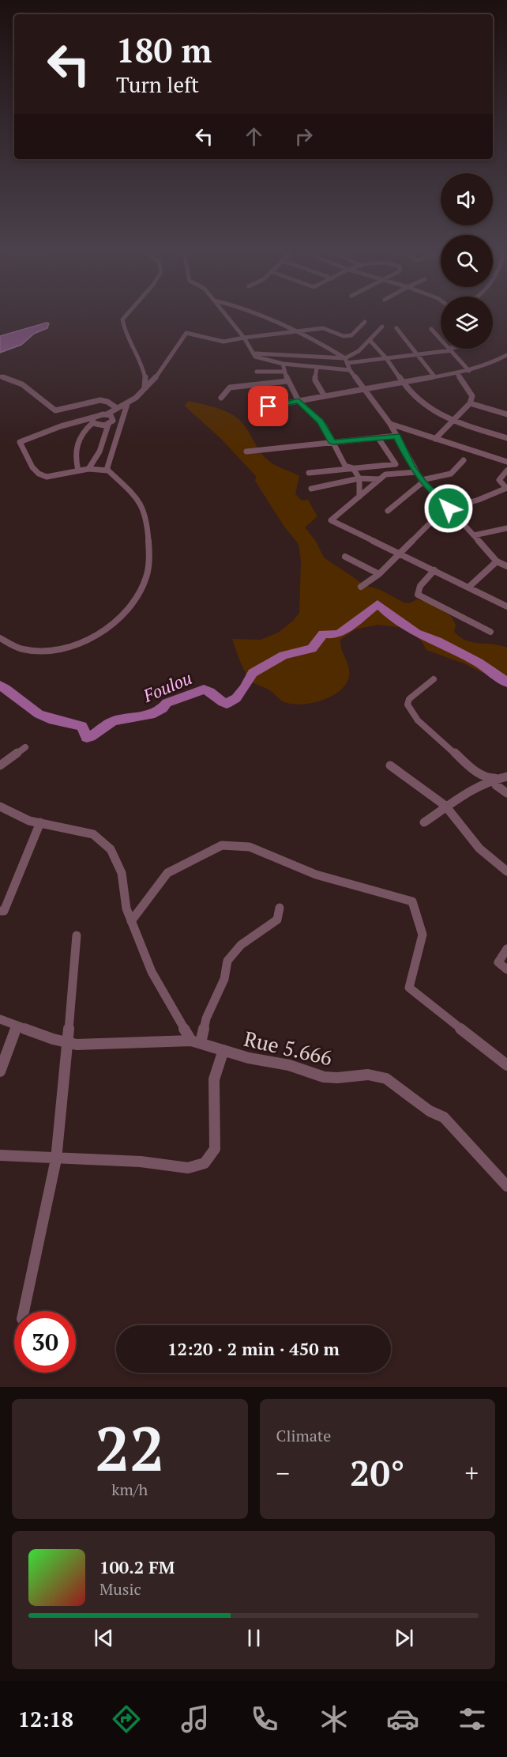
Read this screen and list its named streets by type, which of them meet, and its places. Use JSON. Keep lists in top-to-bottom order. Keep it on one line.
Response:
{"streets":{"street":["Rue 5.666"]},"water":["Foulou"],"page":{"turn":["180 m","Turn left"],"limit":"30","trip":"12:20 · 2 min · 450 m","tile":[["22","km/h"],"Climate"],"heat":["−","20°","+"],"song":["100.2 FM","Music"],"tabs":"12:18"}}
